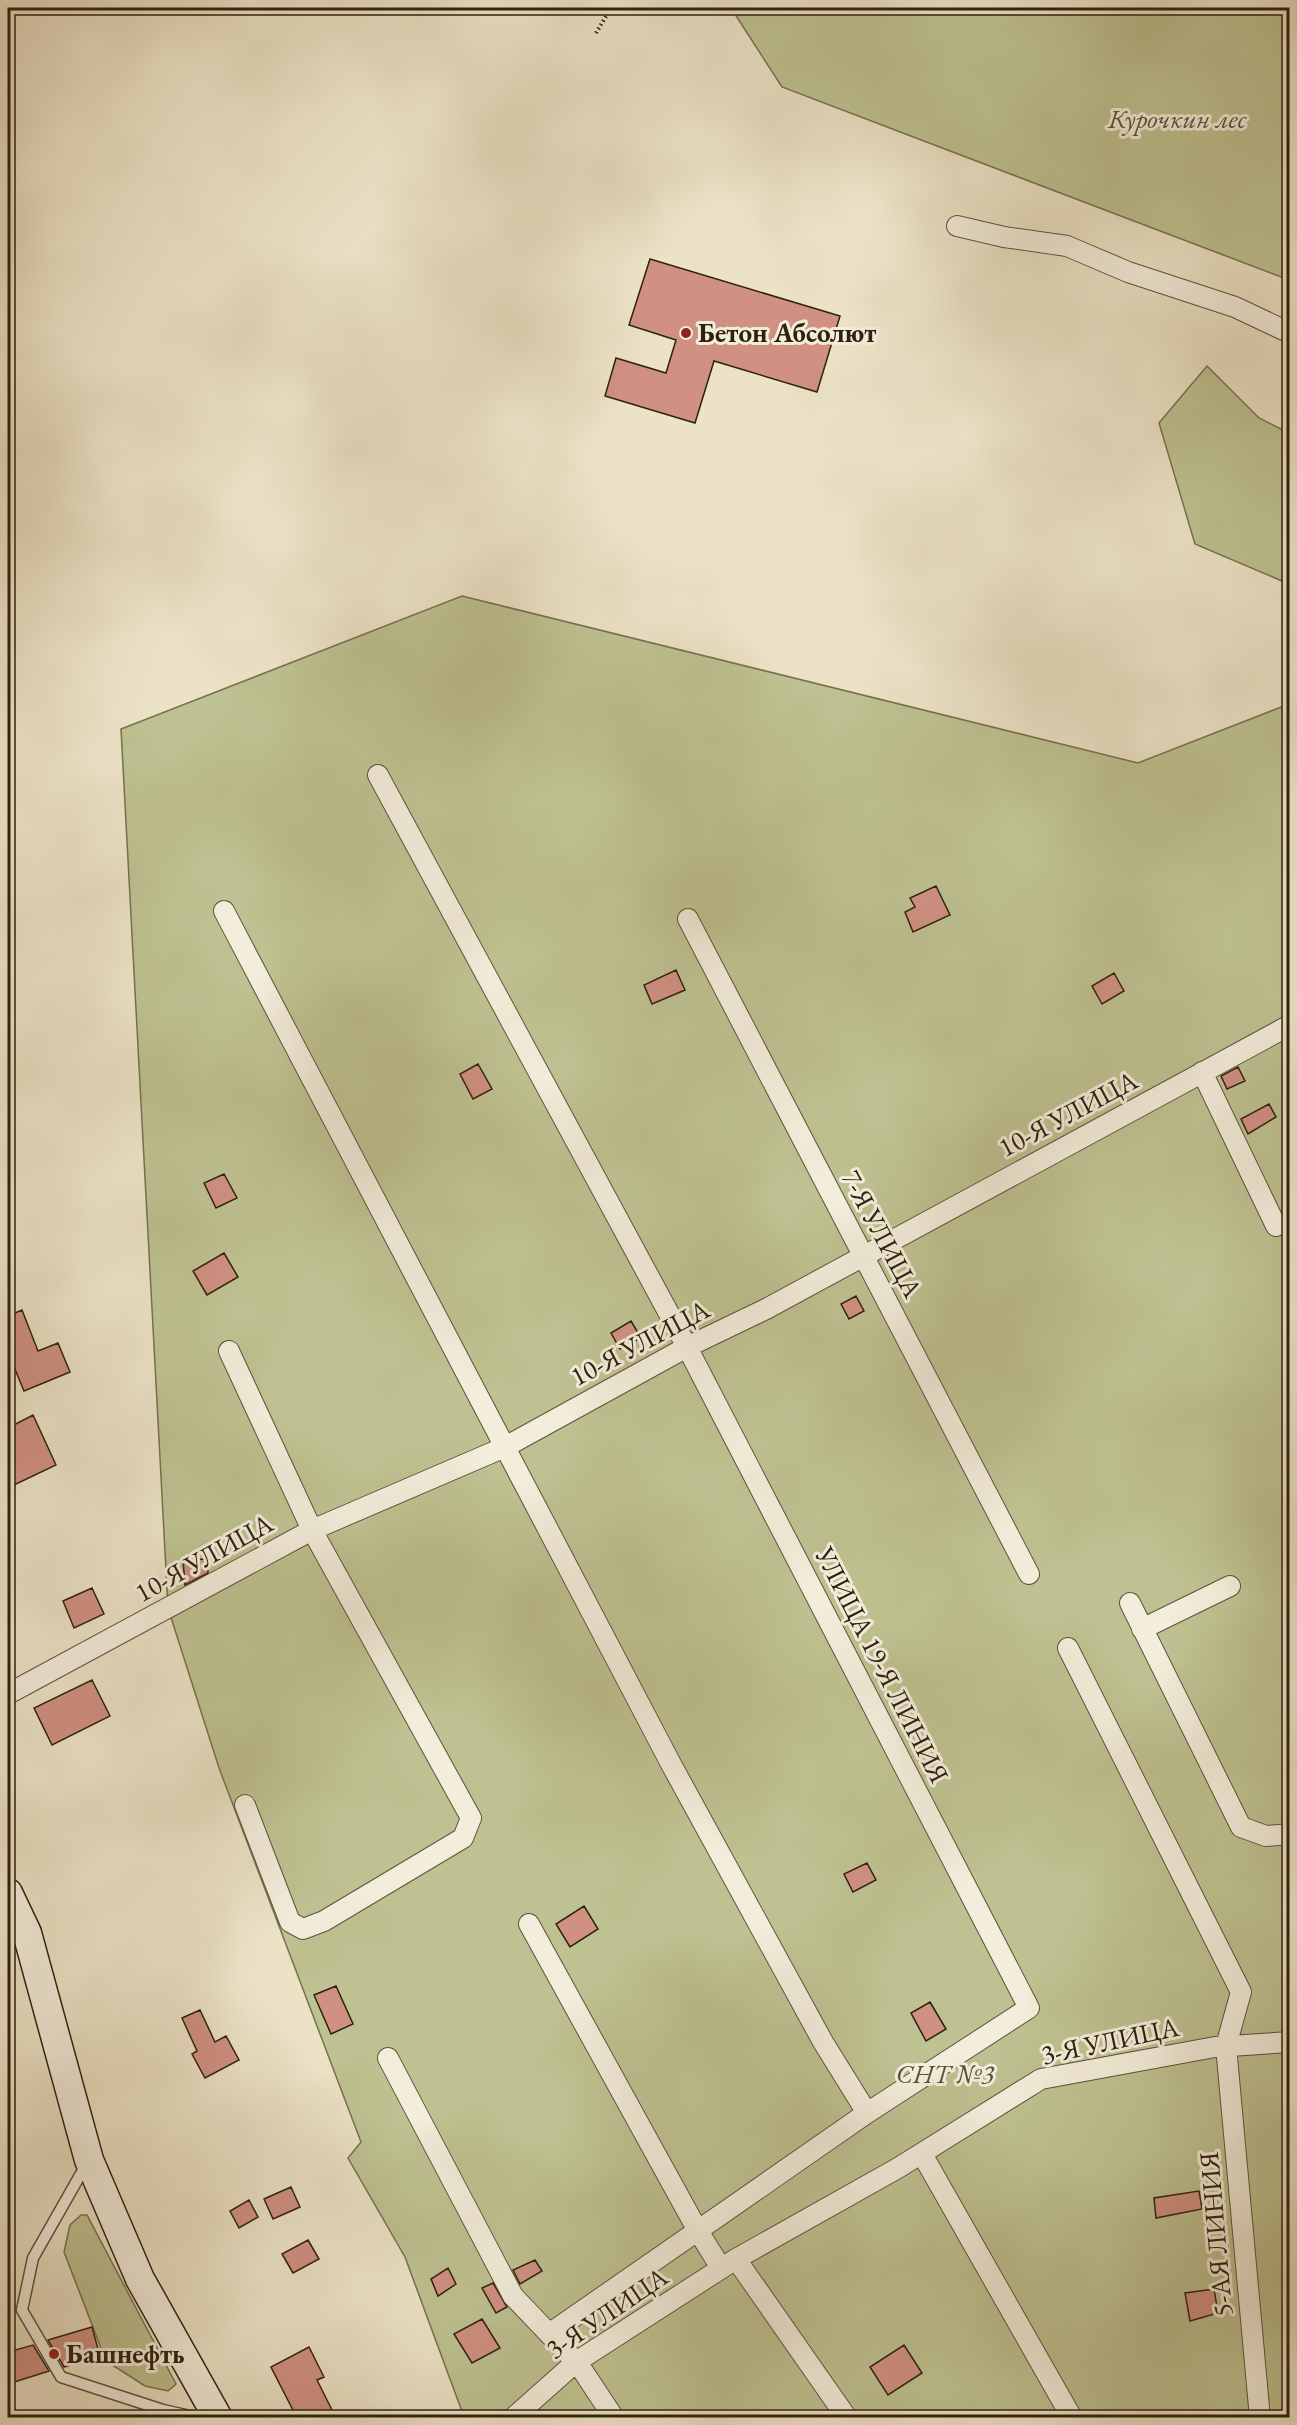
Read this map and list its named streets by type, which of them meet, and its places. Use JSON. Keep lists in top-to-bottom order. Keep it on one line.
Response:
{"streets":{"street":["10-Я УЛИЦА","7-Я УЛИЦА","УЛИЦА 19-Я ЛИНИЯ","3-Я УЛИЦА","5-АЯ ЛИНИЯ"]},"crossings":[["10-Я УЛИЦА","7-Я УЛИЦА"],["10-Я УЛИЦА","УЛИЦА 19-Я ЛИНИЯ"],["3-Я УЛИЦА","5-АЯ ЛИНИЯ"]],"parks":["Курочкин лес","СНТ №3"],"places":["Бетон Абсолют","Башнефть"]}
